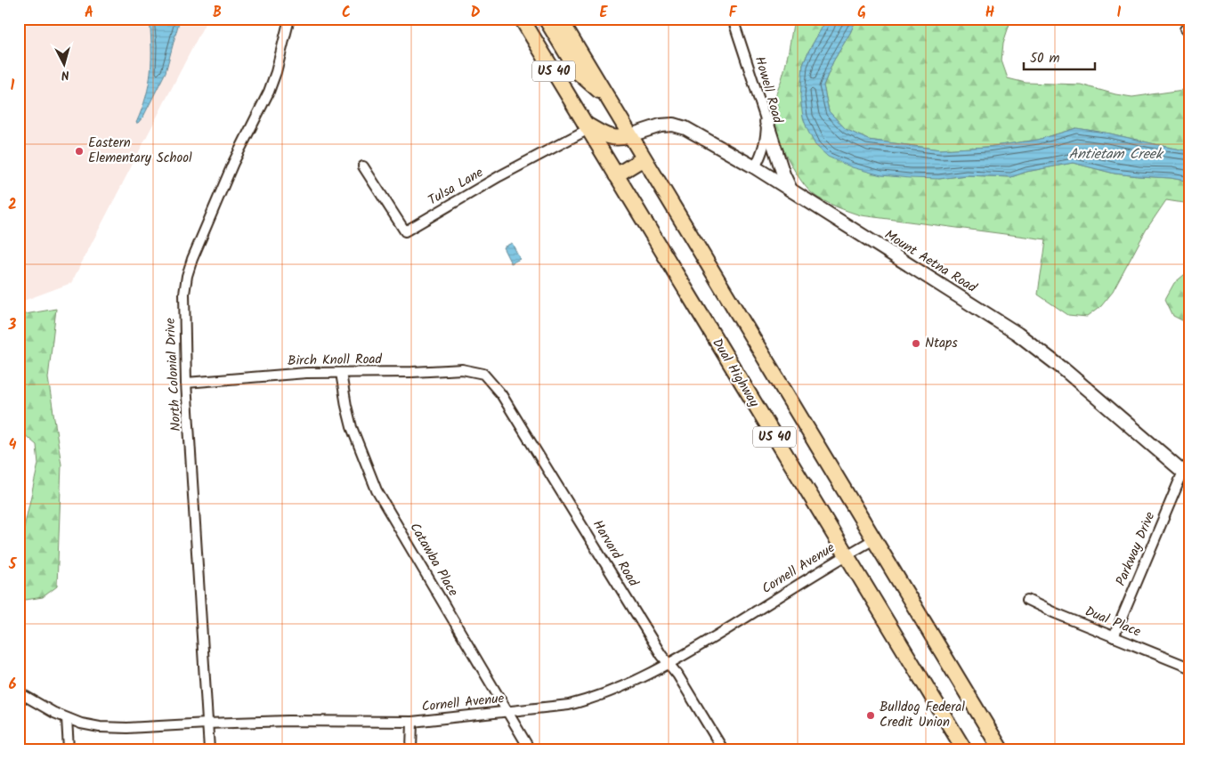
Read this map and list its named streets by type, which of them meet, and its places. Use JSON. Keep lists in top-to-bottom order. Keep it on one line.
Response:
{"streets":{"main road":["US 40","Dual Highway"],"street":["Howell Road","Tulsa Lane","Mount Aetna Road","Birch Knoll Road","North Colonial Drive","Parkway Drive","Harvard Road","Catawba Place","Cornell Avenue","Dual Place"]},"crossings":[["US 40","Mount Aetna Road"],["US 40","Cornell Avenue"],["Howell Road","Mount Aetna Road"],["Tulsa Lane","Dual Highway"],["Mount Aetna Road","Parkway Drive"],["Birch Knoll Road","North Colonial Drive"],["Birch Knoll Road","Harvard Road"],["Birch Knoll Road","Catawba Place"],["Dual Highway","Cornell Avenue"],["North Colonial Drive","Cornell Avenue"],["Parkway Drive","Dual Place"],["Harvard Road","Cornell Avenue"],["Catawba Place","Cornell Avenue"]],"water":["Antietam Creek"],"places":["Eastern Elementary School","Ntaps","Bulldog Federal Credit Union"],"scale_bar":"50 m","north":"bottom","grid":{"columns":["A","B","C","D","E","F","G","H","I"],"rows":["1","2","3","4","5","6"]}}
